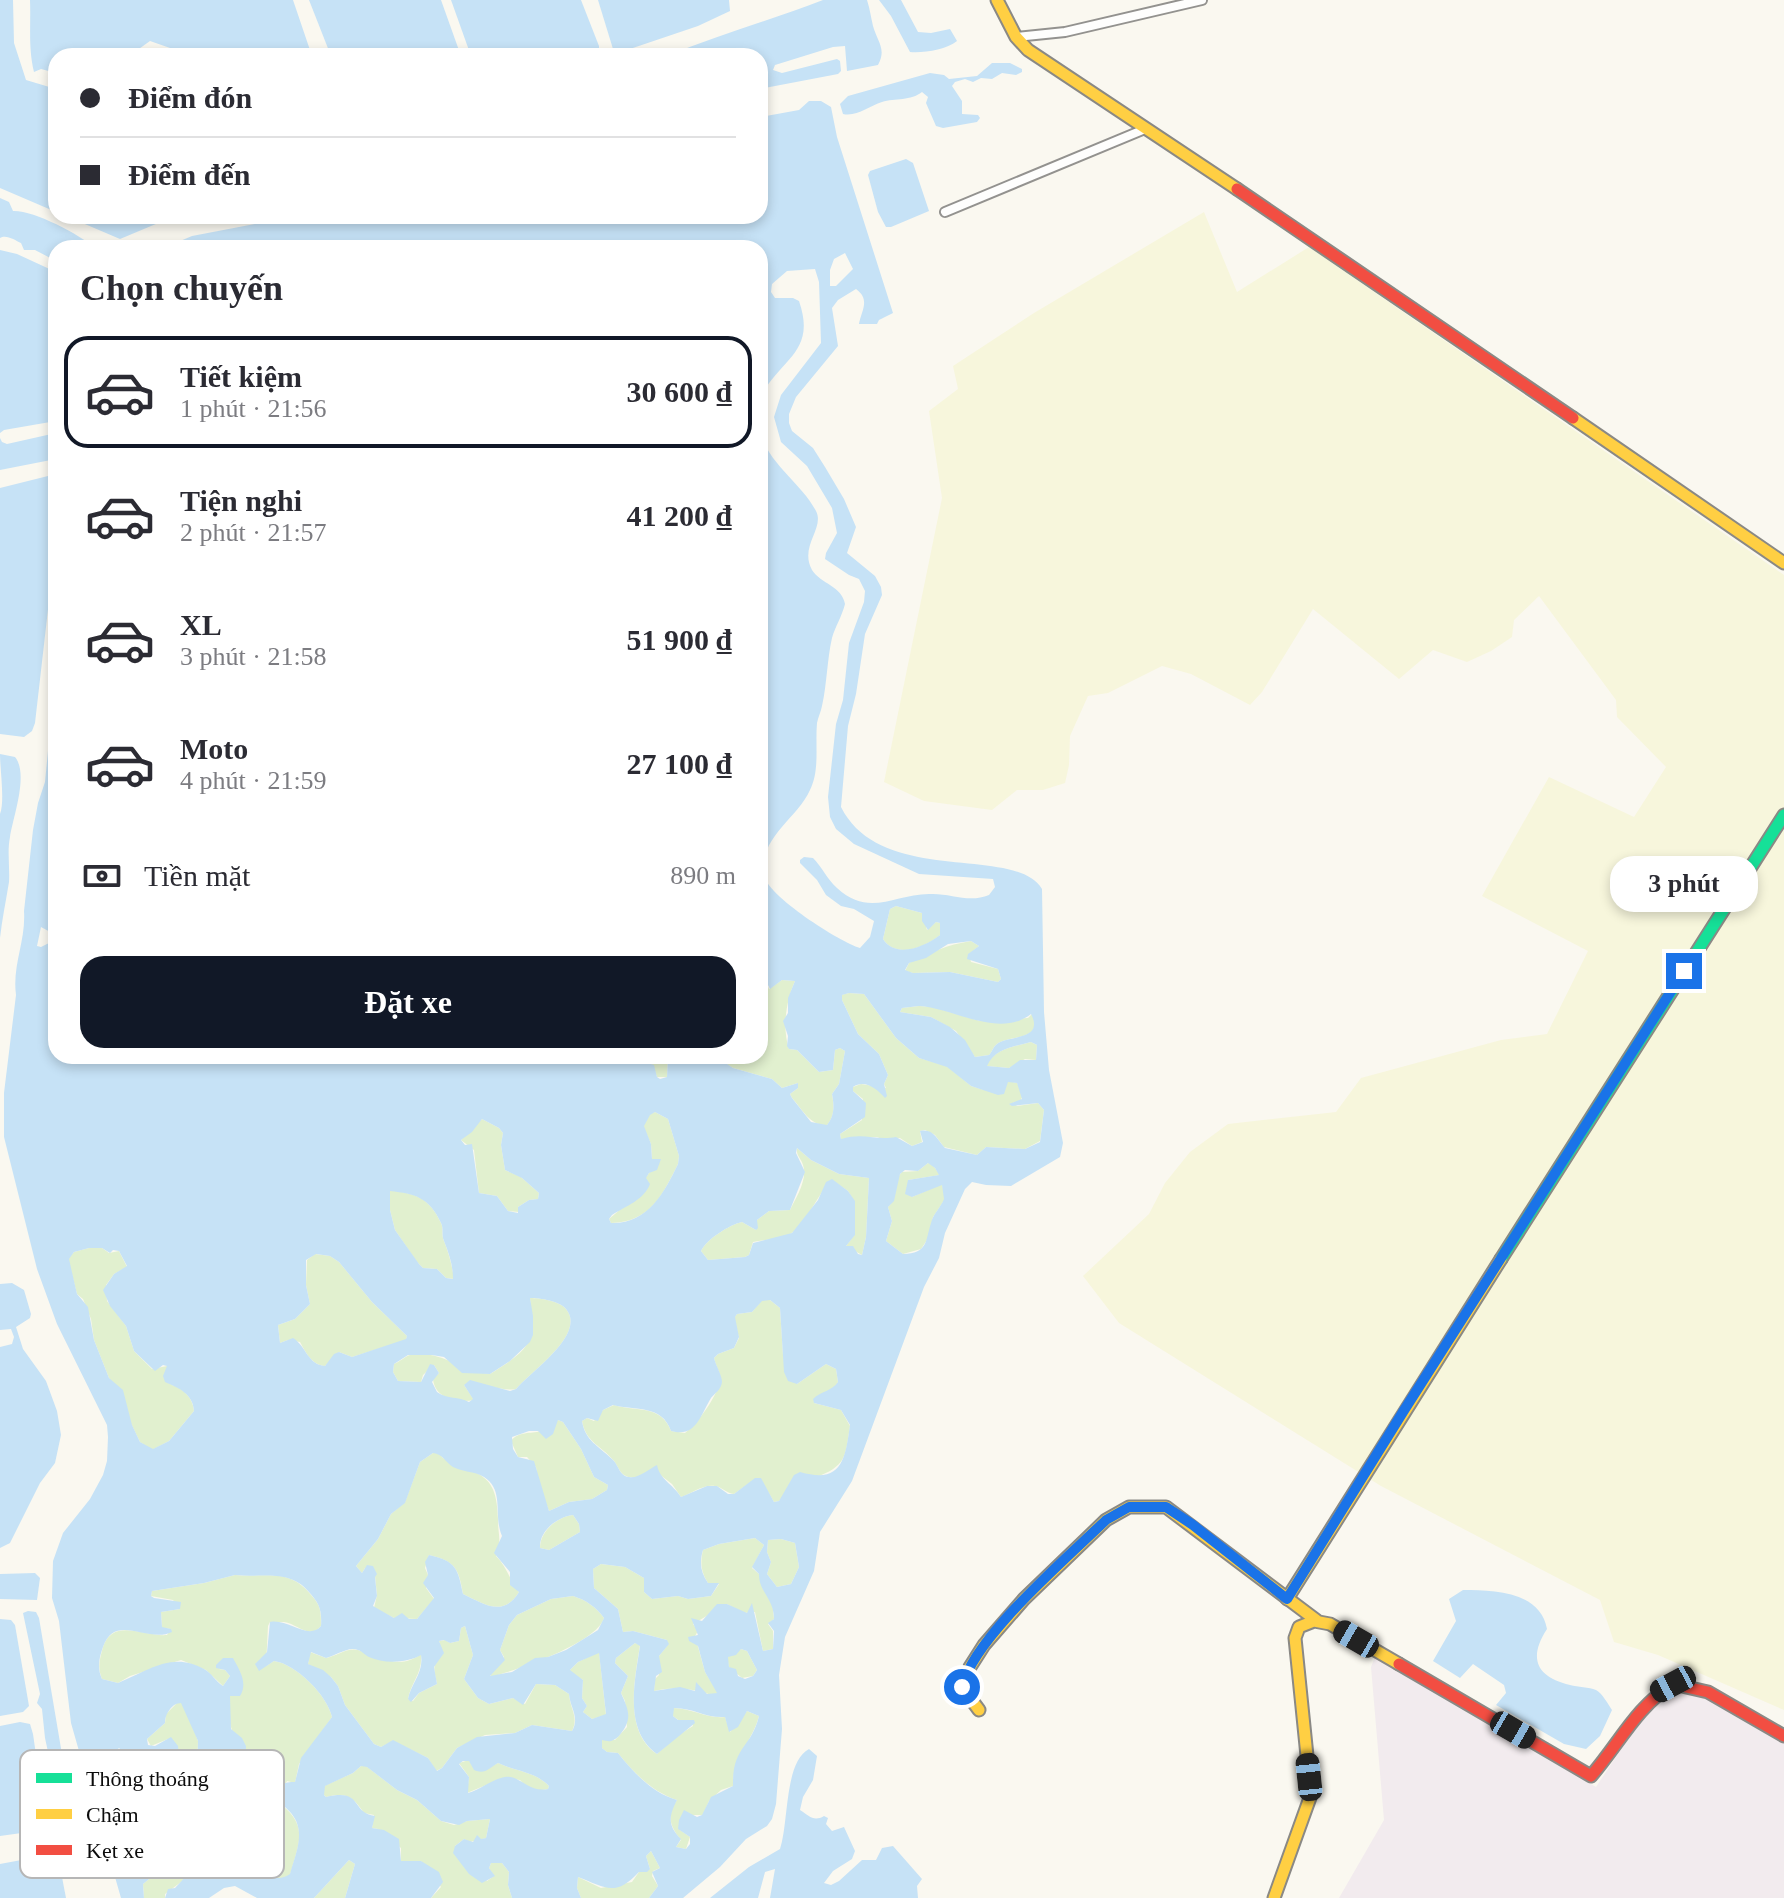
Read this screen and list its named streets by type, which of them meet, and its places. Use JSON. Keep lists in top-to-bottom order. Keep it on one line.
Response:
{"legend":["Thông thoáng","Chậm","Kẹt xe"],"page":{"banner":["Điểm đón","Điểm đến"],"heading":"Chọn chuyến","list":[{"name":"Tiết kiệm","note":"1 phút · 21:56","value":"30 600 ₫"},{"name":"Tiện nghi","note":"2 phút · 21:57","value":"41 200 ₫"},{"name":"XL","note":"3 phút · 21:58","value":"51 900 ₫"},{"name":"Moto","note":"4 phút · 21:59","value":"27 100 ₫"}],"pay":["Tiền mặt","890 m"],"bubble":"3 phút","buttons":"Đặt xe"}}
